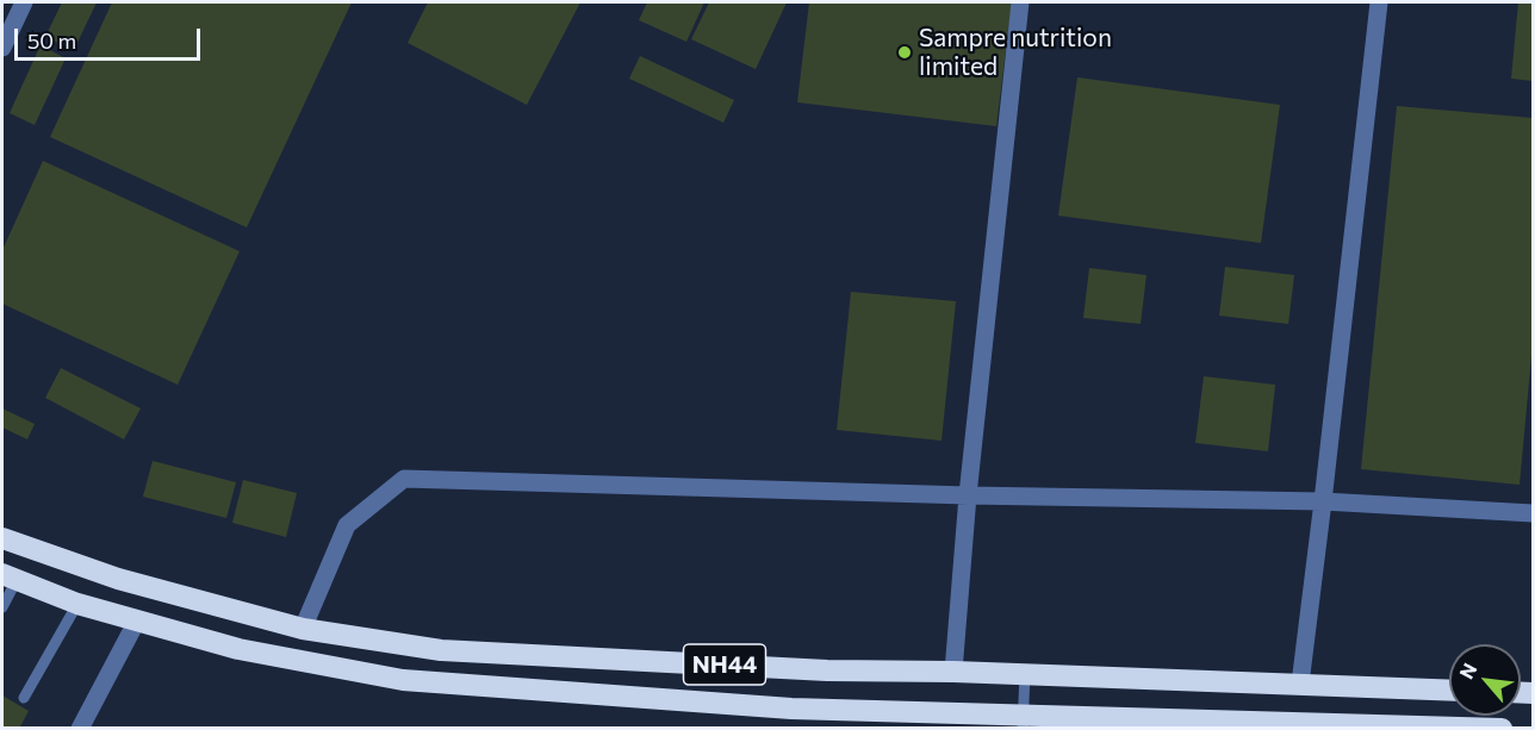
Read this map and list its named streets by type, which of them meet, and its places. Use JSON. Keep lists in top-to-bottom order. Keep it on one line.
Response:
{"streets":{"highway":["NH44"]},"places":["Sampre nutrition limited"],"scale_bar":"50 m","north":"top left"}
